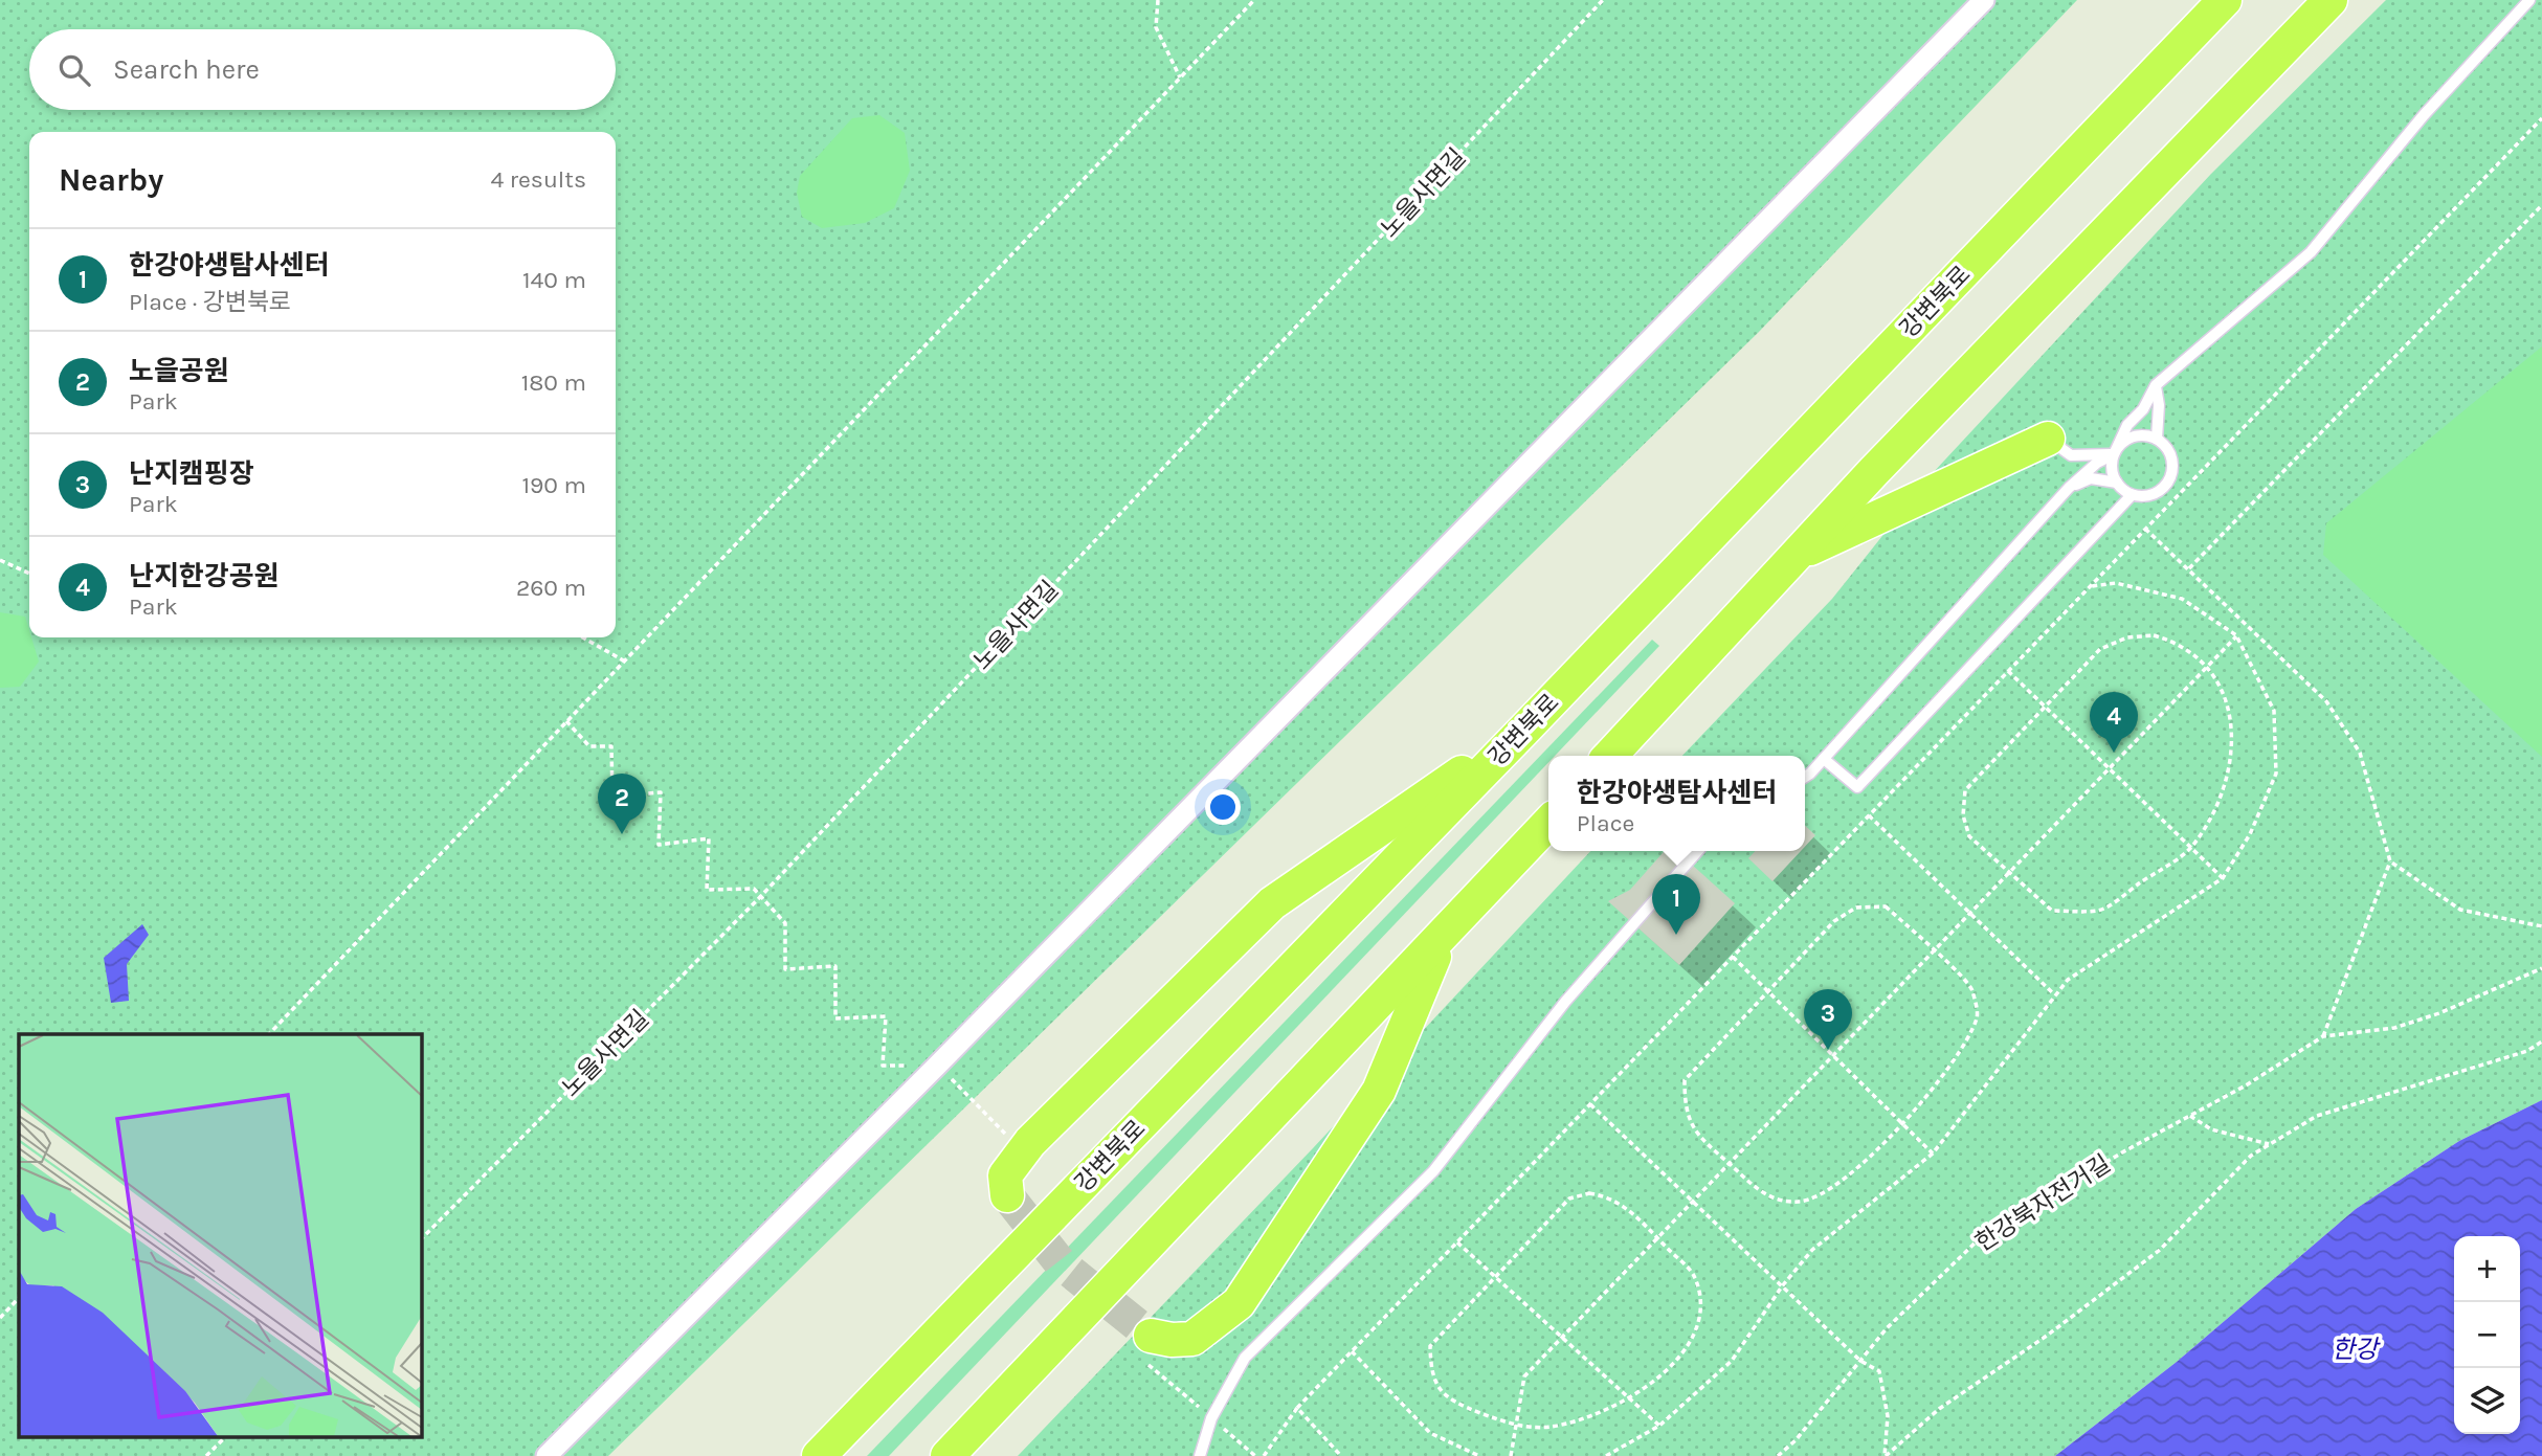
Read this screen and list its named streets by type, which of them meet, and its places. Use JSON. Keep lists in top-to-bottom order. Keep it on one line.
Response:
{"streets":{"highway":["강변북로"],"path":["노을사면길","한강북자전거길"]},"water":["한강"],"page":{"search":"Search here","heading":["Nearby","4 results"],"list":[{"mark":"1","name":"한강야생탐사센터","note":"Place · 강변북로","value":"140 m"},{"mark":"2","name":"노을공원","note":"Park","value":"180 m"},{"mark":"3","name":"난지캠핑장","note":"Park","value":"190 m"},{"mark":"4","name":"난지한강공원","note":"Park","value":"260 m"}],"pins":["4","2","1","3"],"popup":["한강야생탐사센터","Place"],"map_buttons":["+","−"]}}
